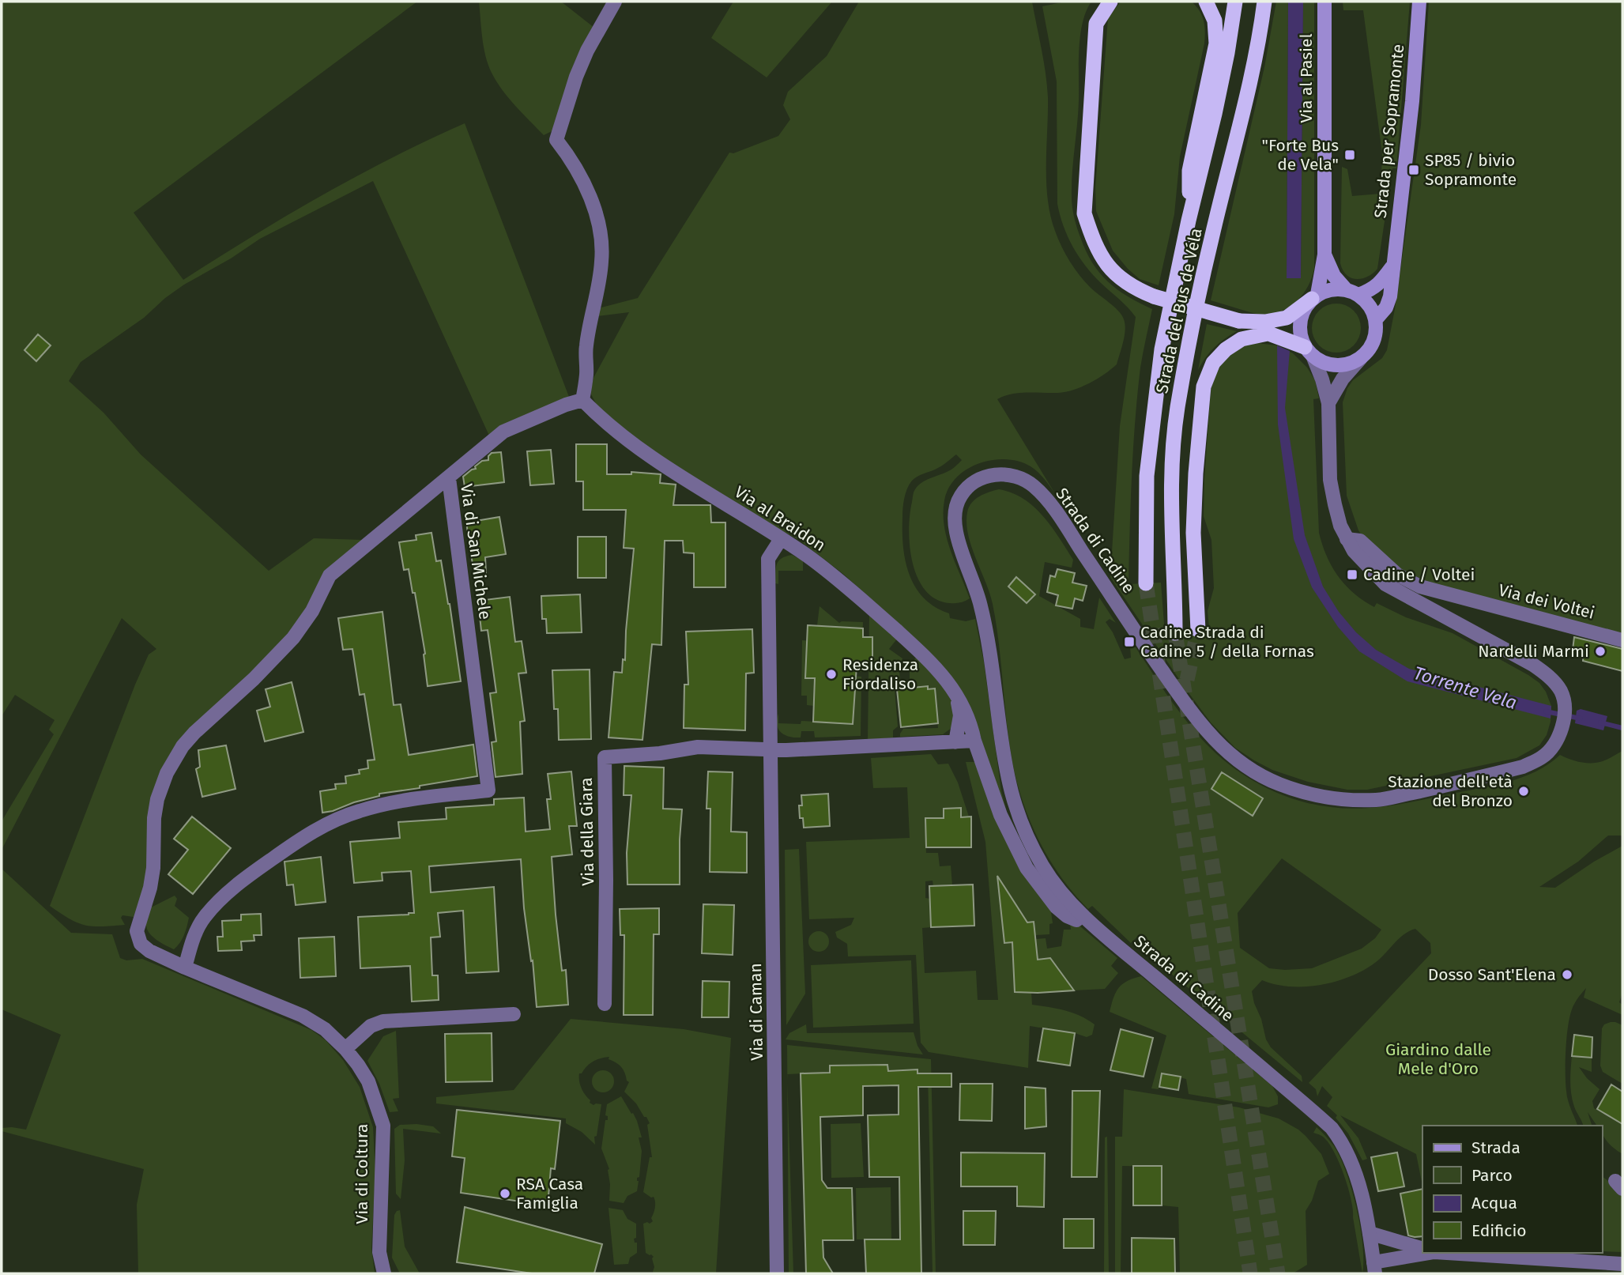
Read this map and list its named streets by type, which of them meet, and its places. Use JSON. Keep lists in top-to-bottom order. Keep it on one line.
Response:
{"streets":{"highway":["Strada del Bus de Véla"],"main road":["Via al Pasiel","Strada per Sopramonte"],"street":["Via al Braidon","Strada di Cadine","Via di San Michele","Via dei Voltei","Via della Giara","Via di Caman","Via di Coltura"]},"crossings":[["Via al Pasiel","Strada per Sopramonte"],["Via al Pasiel","Strada di Cadine"],["Strada per Sopramonte","Strada di Cadine"],["Via al Braidon","Strada di Cadine"],["Via al Braidon","Via della Giara"],["Strada di Cadine","Via dei Voltei"],["Via di San Michele","Via di Coltura"],["Via della Giara","Via di Caman"]],"water":["Torrente Vela"],"parks":["Giardino dalle Mele d'Oro"],"places":{"transit":["\"Forte Bus de Vela\"","SP85 / bivio Sopramonte","Cadine / Voltei","Cadine Strada di Cadine 5 / della Fornas"],"other":["Nardelli Marmi","Residenza Fiordaliso","Stazione dell'età del Bronzo","Dosso Sant'Elena","RSA Casa Famiglia"]},"legend":["Strada","Parco","Acqua","Edificio"]}
